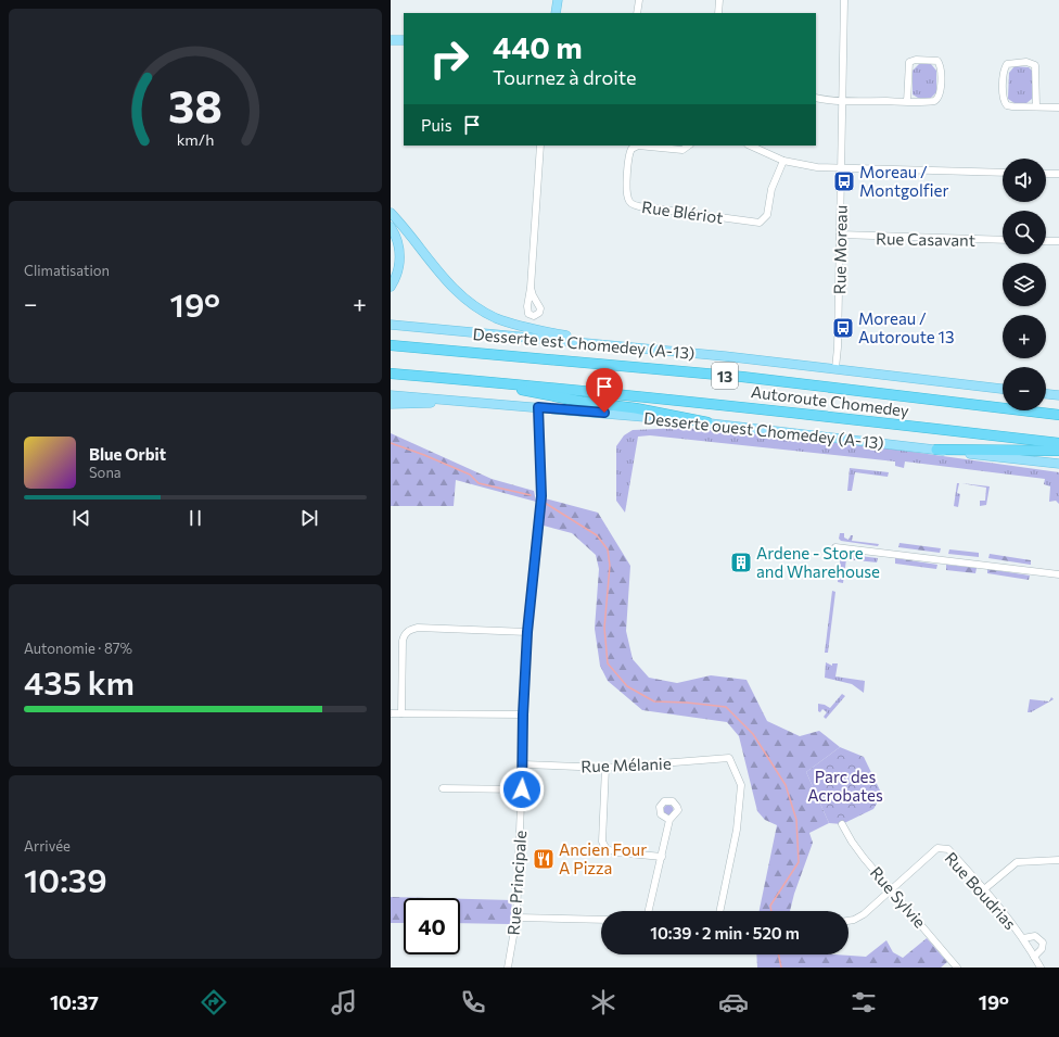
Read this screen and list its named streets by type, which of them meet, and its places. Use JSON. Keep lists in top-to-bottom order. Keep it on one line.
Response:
{"streets":{"highway":["13","Autoroute Chomedey"],"main road":["Desserte est Chomedey (A-13)","Desserte ouest Chomedey (A-13)"],"street":["Rue Blériot","Rue Casavant","Rue Moreau","Rue Mélanie","Rue Principale","Rue Boudrias","Rue Sylvie"]},"crossings":[["Rue Casavant","Rue Moreau"],["Rue Moreau","Desserte est Chomedey (A-13)"],["Desserte ouest Chomedey (A-13)","Rue Principale"],["Rue Mélanie","Rue Principale"],["Rue Boudrias","Rue Sylvie"]],"parks":["Parc des Acrobates"],"places":{"bus stop":["Moreau / Montgolfier","Moreau / Autoroute 13"],"building":["Ardene - Store and Wharehouse"],"restaurant":["Ancien Four A Pizza"]},"page":{"turn":["440 m","Tournez à droite"],"then":"Puis","map_buttons":["+","−"],"tile":["Climatisation",["Autonomie · 87%","435 km"],["Arrivée","10:39"]],"heat":["−","19°","+"],"song":["Blue Orbit","Sona"],"limit":"40","trip":"10:39 · 2 min · 520 m","tabs":["10:37","19°"],"gauge":["38","km/h"]}}
